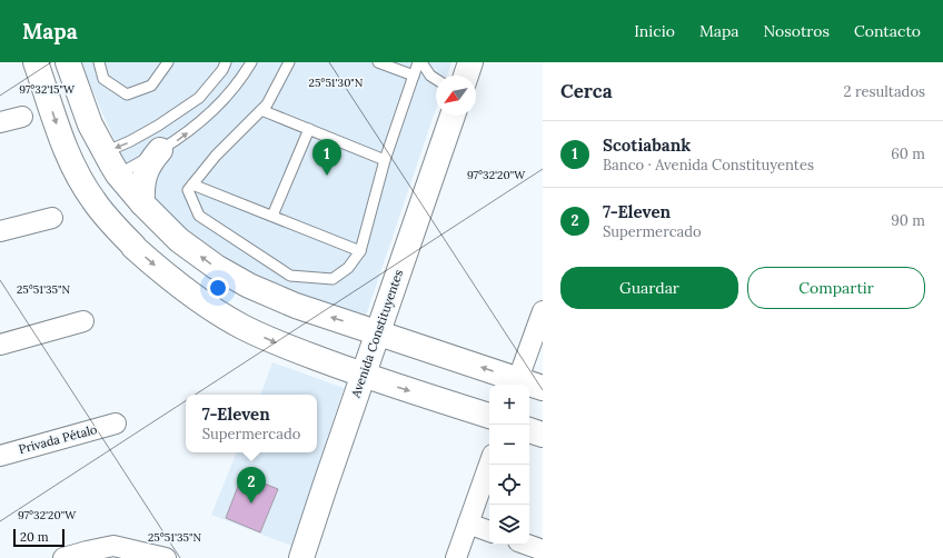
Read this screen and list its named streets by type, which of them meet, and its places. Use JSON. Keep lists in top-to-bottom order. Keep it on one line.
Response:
{"streets":{"street":["Avenida Constituyentes","Privada Pétalo"]},"scale_bar":"20 m","north":"bottom left","page":{"header":"Mapa","nav":["Inicio","Mapa","Nosotros","Contacto"],"heading":["Cerca","2 resultados"],"list":[{"mark":"1","name":"Scotiabank","note":"Banco · Avenida Constituyentes","value":"60 m"},{"mark":"2","name":"7-Eleven","note":"Supermercado","value":"90 m"}],"pins":["1","2"],"buttons":["Guardar","Compartir"],"map_buttons":["+","−"],"popup":["7-Eleven","Supermercado"],"scale":"20 m"},"coordinates":["25°51'30\"N","97°32'15\"W","97°32'20\"W","25°51'35\"N"]}
